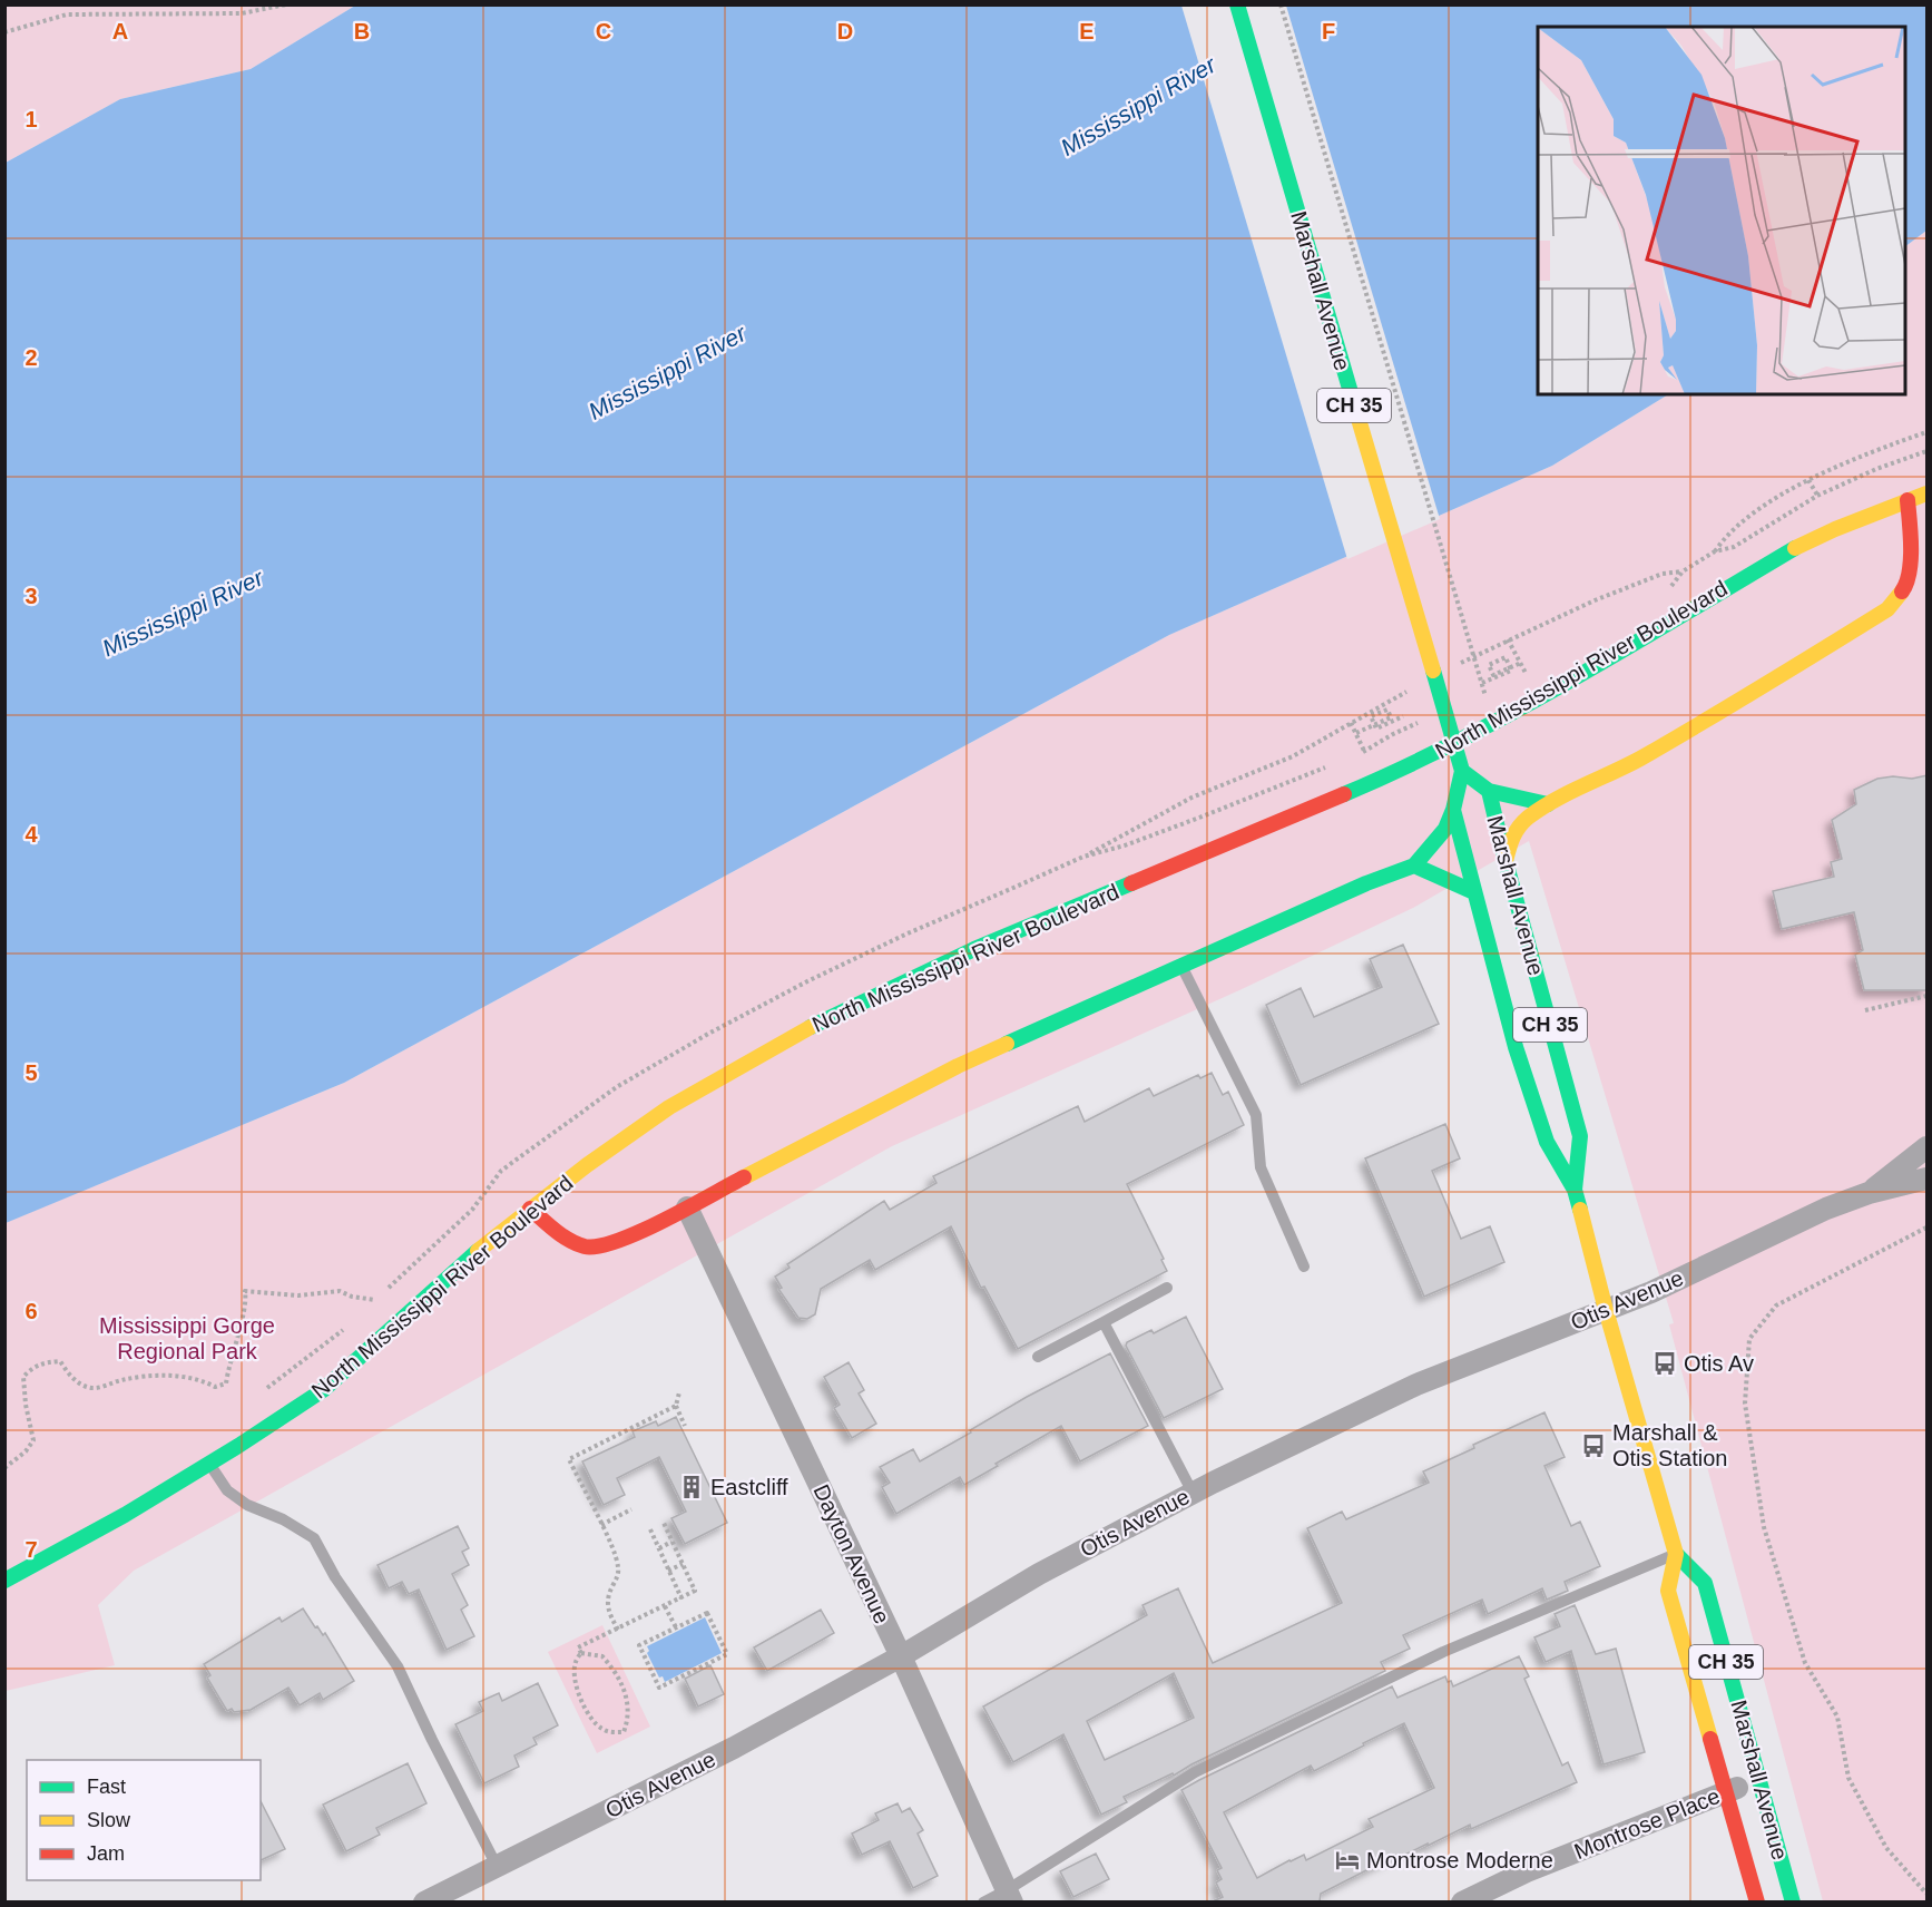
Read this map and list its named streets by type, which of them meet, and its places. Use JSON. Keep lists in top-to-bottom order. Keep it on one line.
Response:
{"streets":{"street":["Marshall Avenue","CH 35","North Mississippi River Boulevard","Otis Avenue","Dayton Avenue","Montrose Place"]},"crossings":[["Marshall Avenue","Otis Avenue"],["Marshall Avenue","Montrose Place"],["Otis Avenue","Dayton Avenue"]],"water":["Mississippi River"],"parks":["Mississippi Gorge Regional Park"],"places":{"bus stop":["Otis Av","Marshall & Otis Station"],"building":["Eastcliff"],"hotel":["Montrose Moderne"]},"legend":["Fast","Slow","Jam"],"grid":{"columns":["A","B","C","D","E","F"],"rows":["1","2","3","4","5","6","7"]}}
